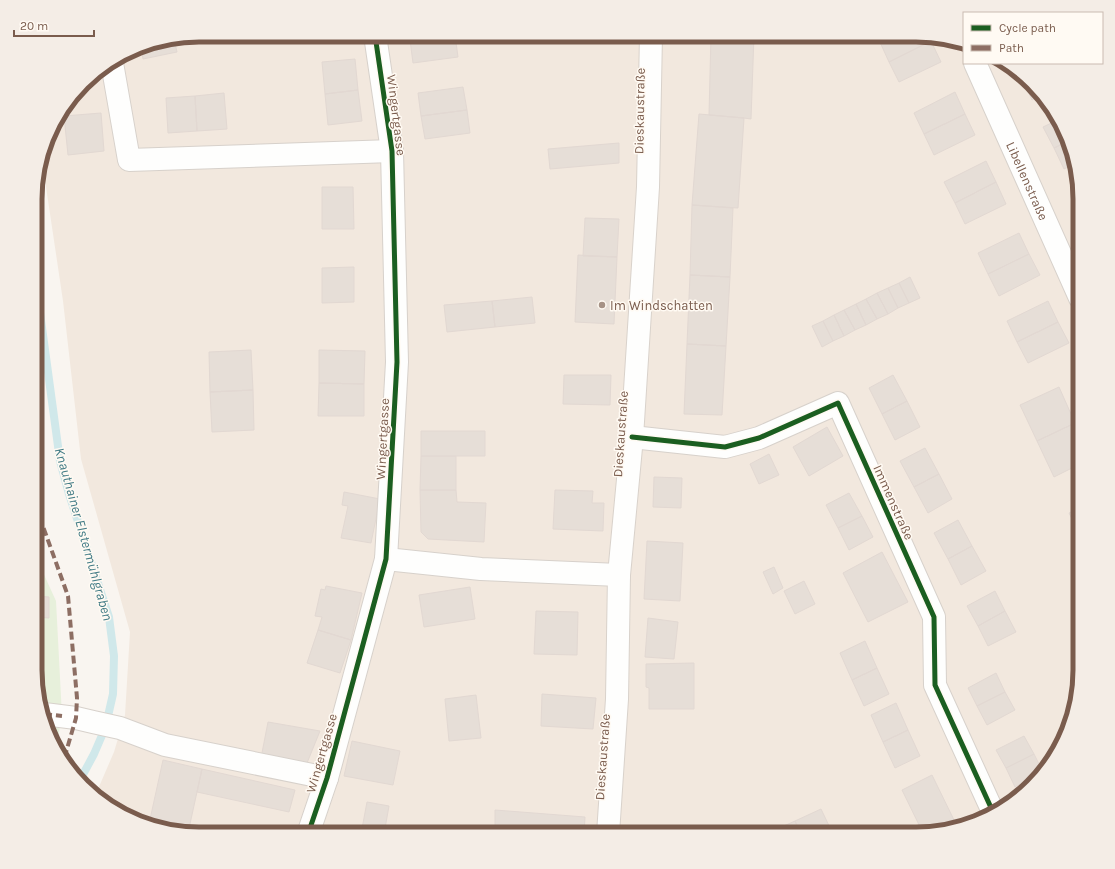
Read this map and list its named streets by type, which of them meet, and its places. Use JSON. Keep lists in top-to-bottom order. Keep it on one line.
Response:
{"streets":{"street":["Dieskaustraße","Wingertgasse","Libellenstraße","Immenstraße"]},"crossings":[["Dieskaustraße","Immenstraße"]],"water":["Knauthainer Elstermühlgraben"],"places":["Im Windschatten"],"legend":["Cycle path","Path"],"scale_bar":"20 m"}
